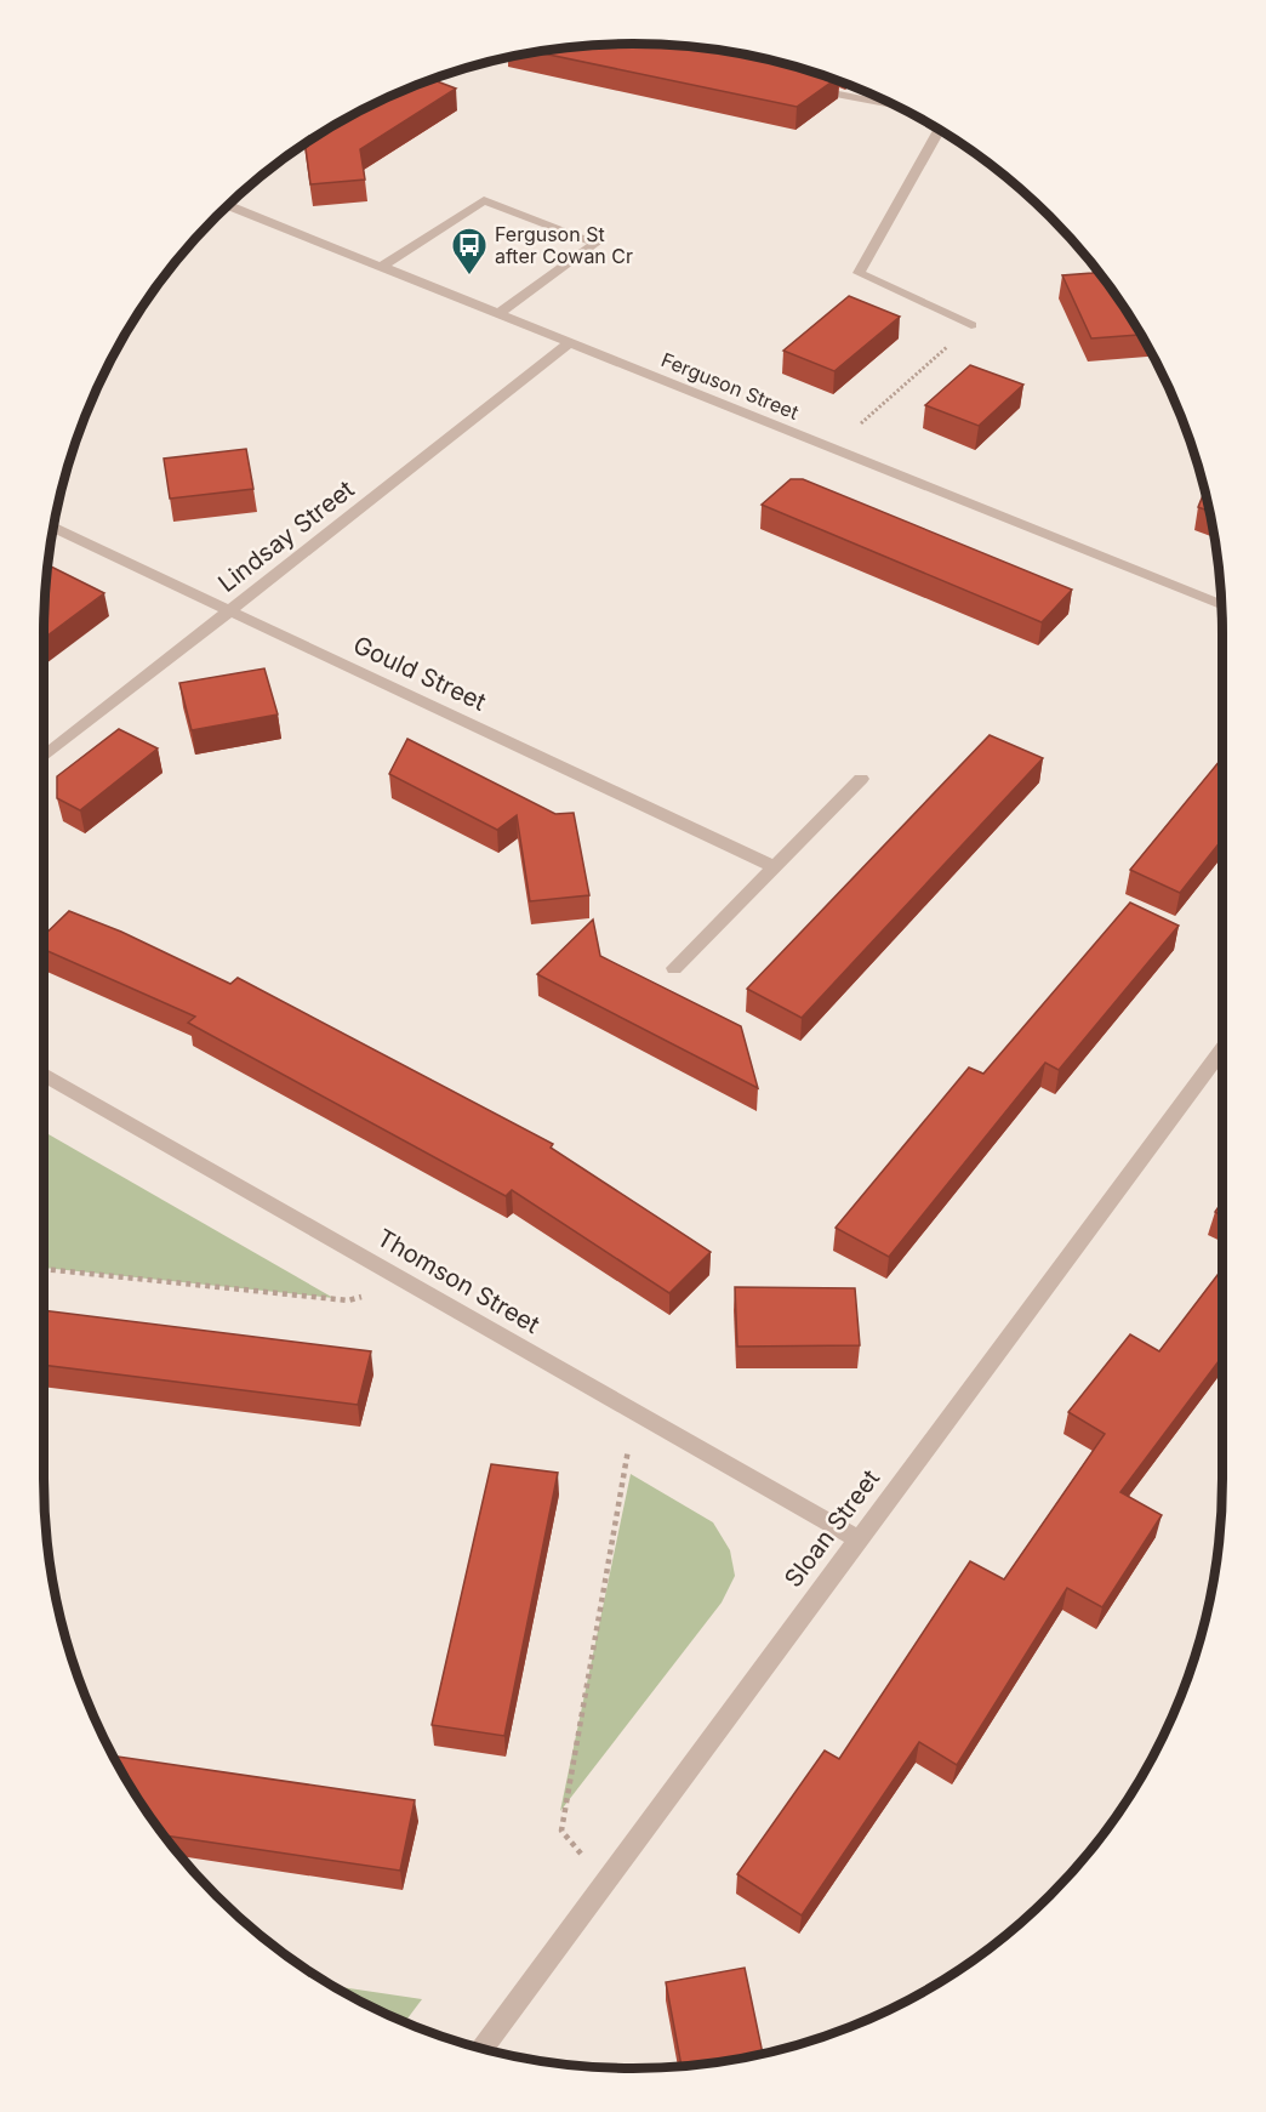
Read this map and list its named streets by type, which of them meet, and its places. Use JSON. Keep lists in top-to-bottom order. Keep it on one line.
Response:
{"streets":{"street":["Ferguson Street","Lindsay Street","Gould Street","Thomson Street","Sloan Street"]},"crossings":[["Ferguson Street","Lindsay Street"],["Lindsay Street","Gould Street"],["Thomson Street","Sloan Street"]],"places":{"bus stop":["Ferguson St after Cowan Cr"]}}
